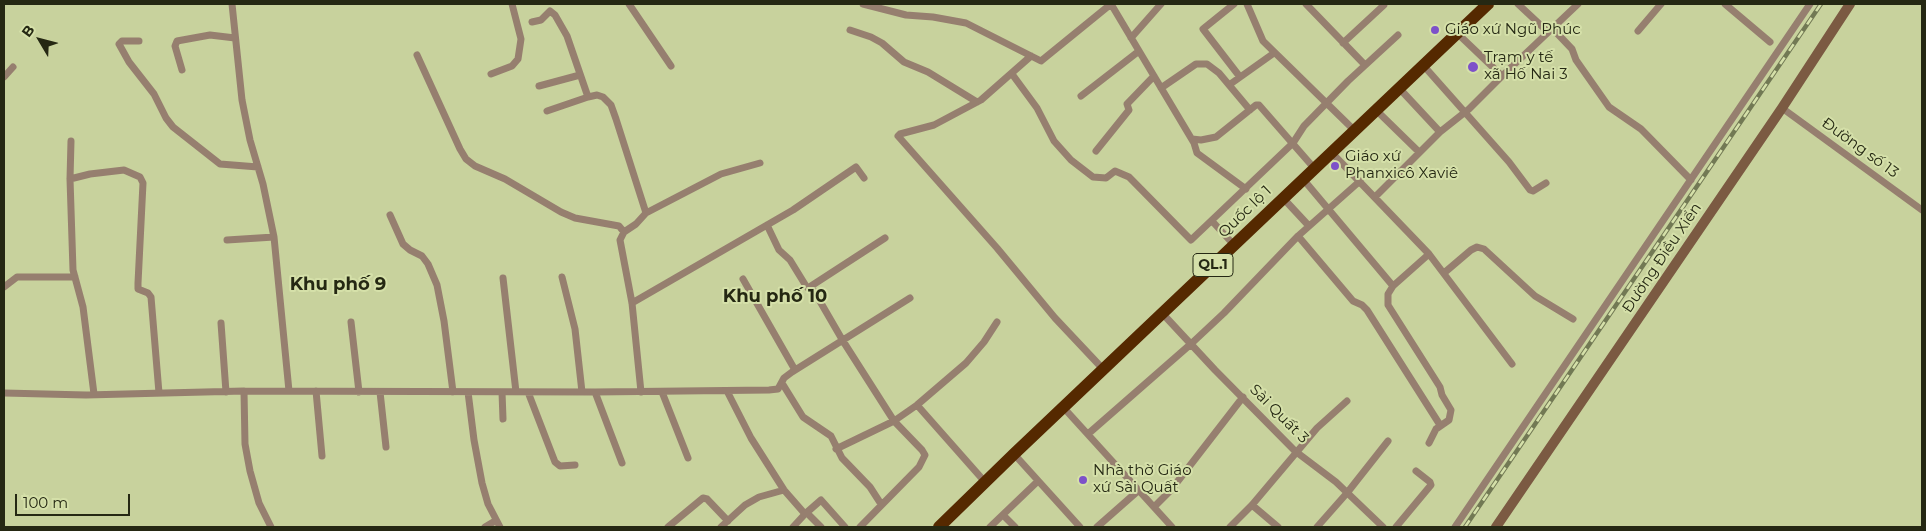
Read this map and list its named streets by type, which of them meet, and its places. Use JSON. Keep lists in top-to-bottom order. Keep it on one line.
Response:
{"streets":{"highway":["Quốc lộ 1","QL.1"],"street":["Đường số 13","Đường Điều Xiển","Sài Quất 3"]},"crossings":[["Đường số 13","Đường Điều Xiển"],["Quốc lộ 1","Sài Quất 3"]],"districts":["Khu phố 9","Khu phố 10"],"places":["Giáo xứ Ngũ Phúc","Trạm y tế xã Hố Nai 3","Giáo xứ Phanxicô Xaviê","Nhà thờ Giáo xứ Sài Quất"],"scale_bar":"100 m","north":"top left"}
